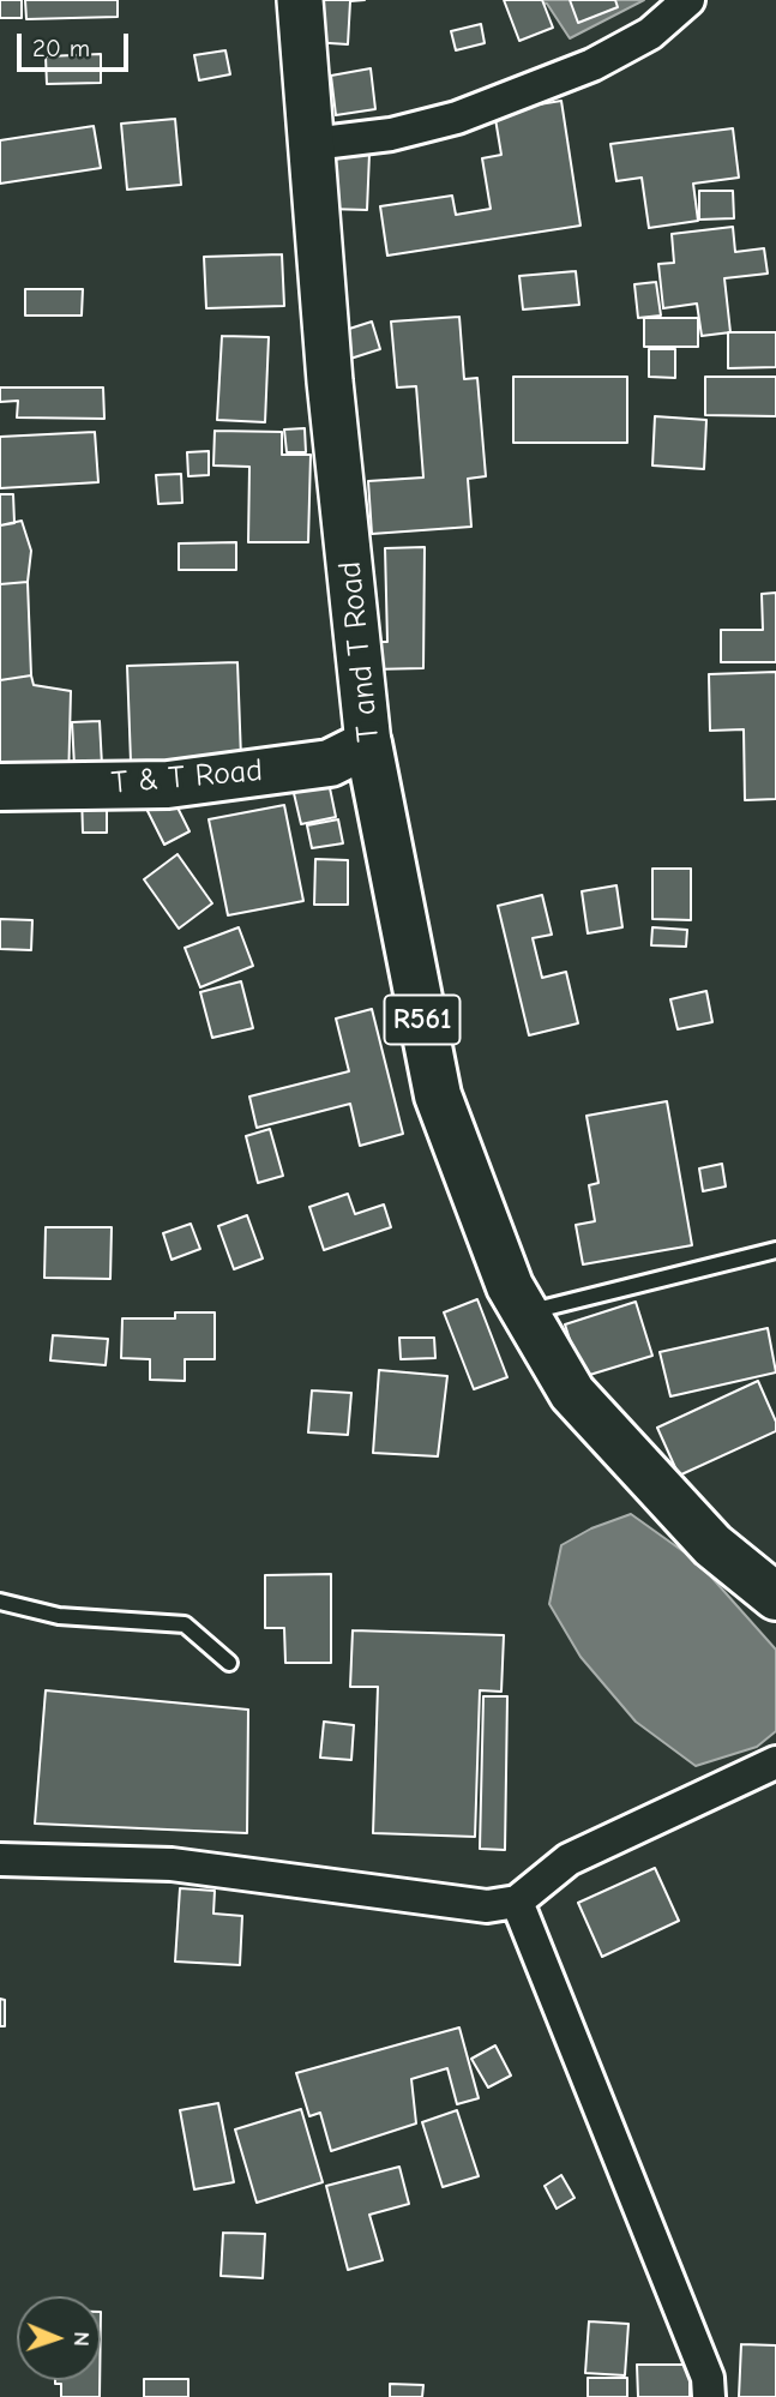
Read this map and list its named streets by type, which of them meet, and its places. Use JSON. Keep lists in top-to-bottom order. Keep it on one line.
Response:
{"streets":{"main road":["T and T Road","T & T Road","R561"]},"crossings":[["T and T Road","T & T Road"],["T and T Road","R561"]],"scale_bar":"20 m","north":"right"}
